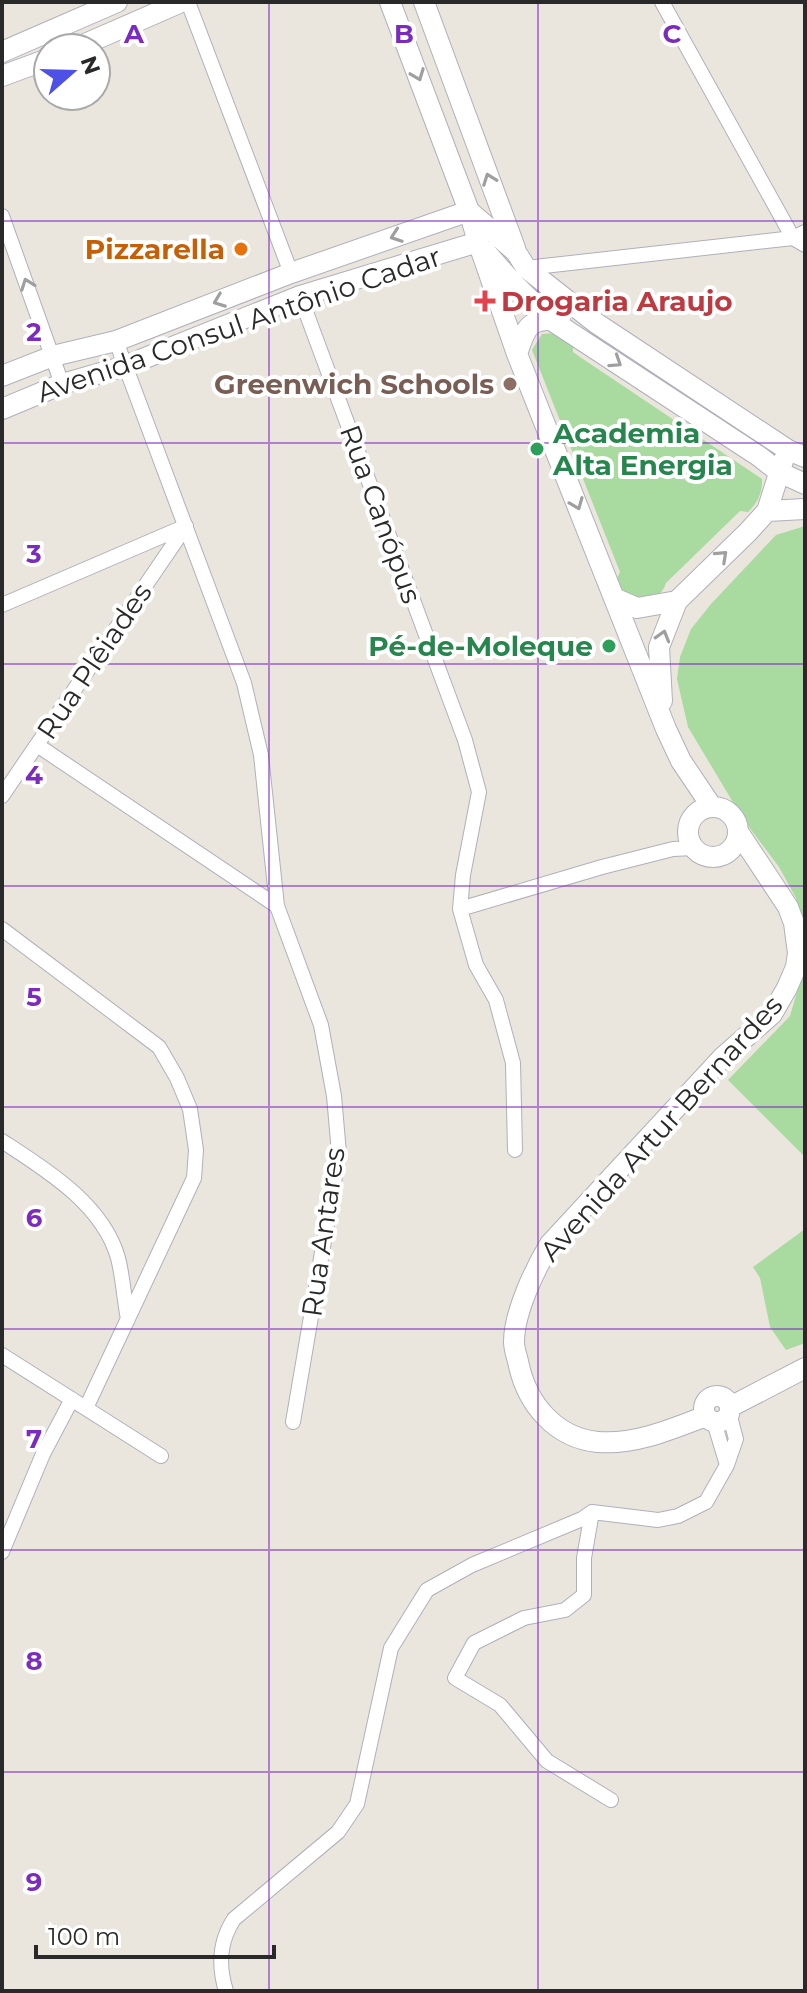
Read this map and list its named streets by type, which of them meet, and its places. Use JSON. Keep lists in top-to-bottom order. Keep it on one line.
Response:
{"streets":{"street":["Avenida Consul Antônio Cadar","Rua Canópus","Rua Plêiades","Avenida Artur Bernardes","Rua Antares"]},"crossings":[["Avenida Consul Antônio Cadar","Rua Canópus"],["Avenida Consul Antônio Cadar","Rua Antares"],["Rua Plêiades","Rua Antares"]],"places":{"other":["Pizzarella","Greenwich Schools","Academia Alta Energia","Pé-de-Moleque"],"health":["Drogaria Araujo"]},"scale_bar":"100 m","north":"right","grid":{"columns":["A","B","C"],"rows":["2","3","4","5","6","7","8","9"]}}
